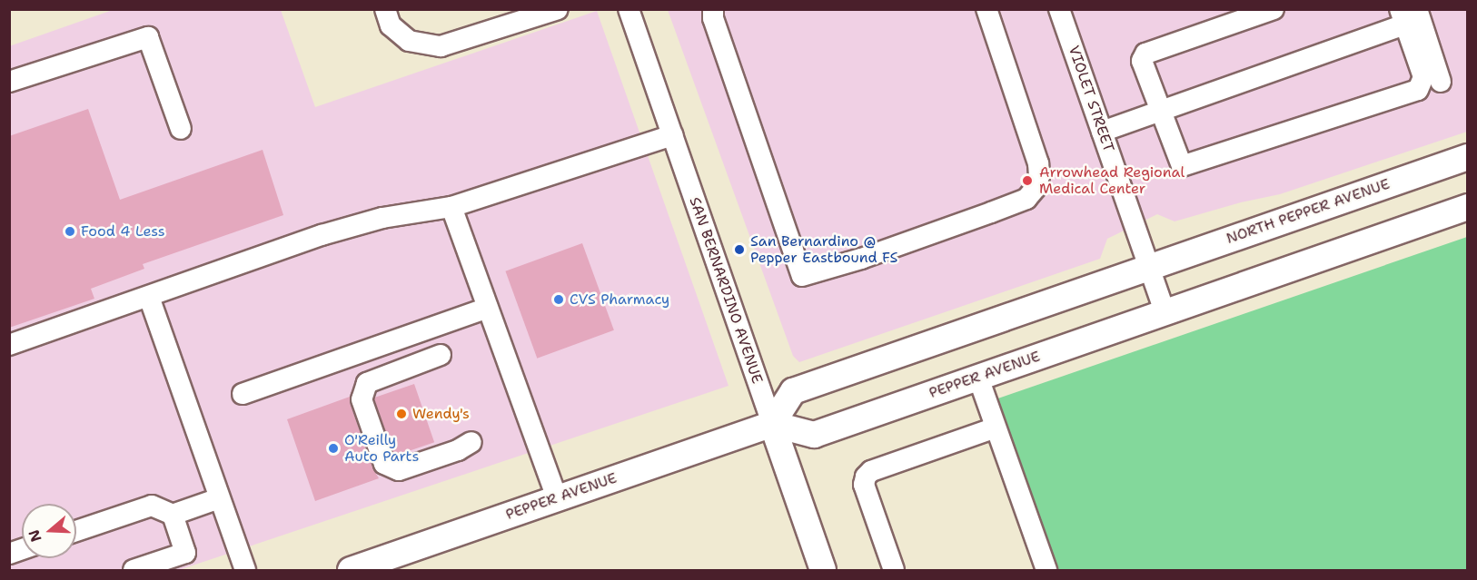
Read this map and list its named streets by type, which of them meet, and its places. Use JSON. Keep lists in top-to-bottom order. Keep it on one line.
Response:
{"streets":{"main road":["NORTH PEPPER AVENUE","SAN BERNARDINO AVENUE","PEPPER AVENUE"],"street":["VIOLET STREET"]},"crossings":[["VIOLET STREET","NORTH PEPPER AVENUE"],["VIOLET STREET","PEPPER AVENUE"],["SAN BERNARDINO AVENUE","PEPPER AVENUE"]],"places":["Arrowhead Regional Medical Center","Food 4 Less","San Bernardino @ Pepper Eastbound FS","CVS Pharmacy","Wendy's","O'Reilly Auto Parts"],"north":"left"}
